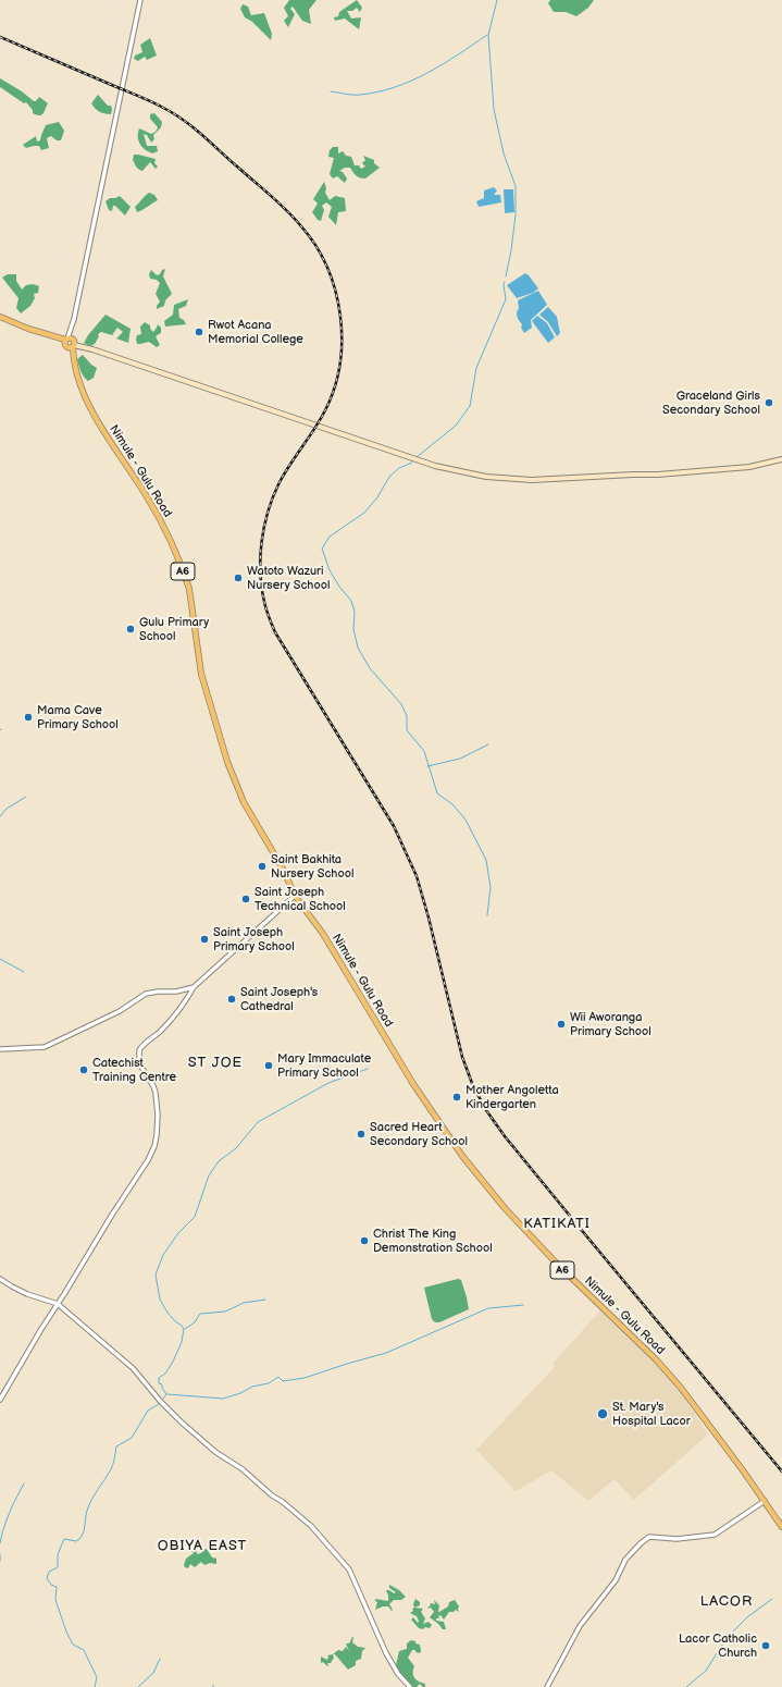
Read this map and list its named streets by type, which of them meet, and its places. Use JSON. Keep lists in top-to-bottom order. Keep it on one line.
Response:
{"streets":{"main road":["Nimule - Gulu Road","A6"]},"districts":["ST JOE","KATIKATI","OBIYA EAST","LACOR"],"places":["Rwot Acana Memorial College","Graceland Girls Secondary School","Watoto Wazuri Nursery School","Gulu Primary School","Mama Cave Primary School","Saint Bakhita Nursery School","Saint Joseph Technical School","Saint Joseph Primary School","Saint Joseph's Cathedral","Wii Aworanga Primary School","Mary Immaculate Primary School","Catechist Training Centre","Mother Angoletta Kindergarten","Sacred Heart Secondary School","Christ The King Demonstration School","St. Mary's Hospital Lacor","Lacor Catholic Church"]}
